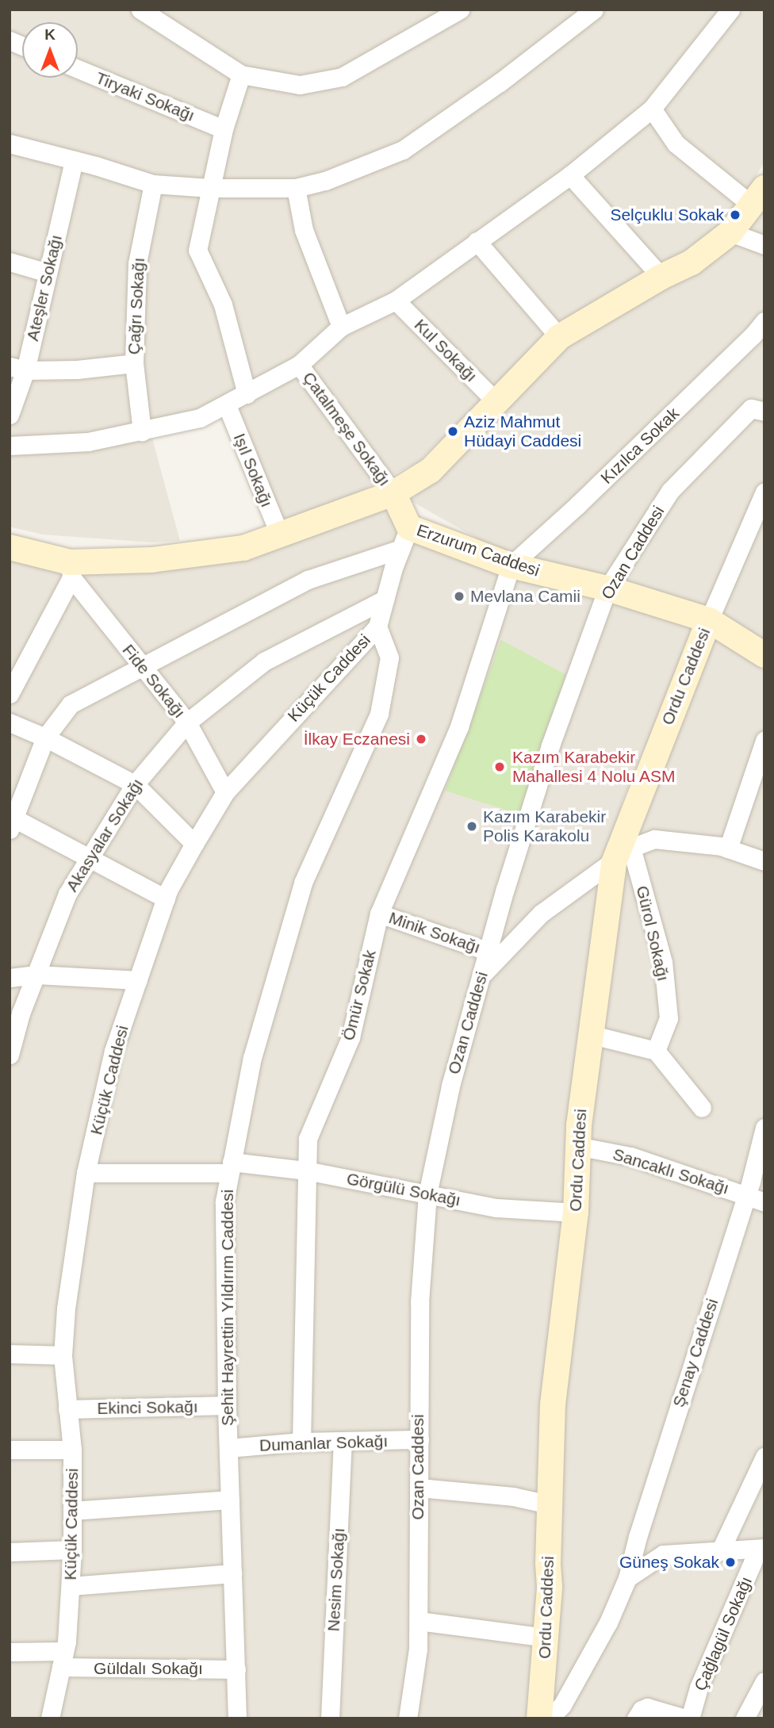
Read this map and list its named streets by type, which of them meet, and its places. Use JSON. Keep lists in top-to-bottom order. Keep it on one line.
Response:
{"streets":{"street":["Tiryaki Sokağı","Ateşler Sokağı","Çağrı Sokağı","Kul Sokağı","Çatalmeşe Sokağı","Kızılca Sokak","Işıl Sokağı","Erzurum Caddesi","Ozan Caddesi","Ordu Caddesi","Küçük Caddesi","Fide Sokağı","Akasyalar Sokağı","Minik Sokağı","Gürol Sokağı","Ömür Sokak","Sancaklı Sokağı","Görgülü Sokağı","Şehit Hayrettin Yıldırım Caddesi","Şenay Caddesi","Ekinci Sokağı","Dumanlar Sokağı","Nesim Sokağı","Çağlagül Sokağı","Güldalı Sokağı"]},"crossings":[["Kızılca Sokak","Erzurum Caddesi"],["Kızılca Sokak","Ömür Sokak"],["Erzurum Caddesi","Ozan Caddesi"],["Erzurum Caddesi","Ordu Caddesi"],["Erzurum Caddesi","Küçük Caddesi"],["Erzurum Caddesi","Ömür Sokak"],["Ozan Caddesi","Minik Sokağı"],["Ozan Caddesi","Görgülü Sokağı"],["Ozan Caddesi","Dumanlar Sokağı"],["Ordu Caddesi","Gürol Sokağı"],["Ordu Caddesi","Sancaklı Sokağı"],["Ordu Caddesi","Görgülü Sokağı"],["Küçük Caddesi","Fide Sokağı"],["Küçük Caddesi","Akasyalar Sokağı"],["Küçük Caddesi","Görgülü Sokağı"],["Küçük Caddesi","Şehit Hayrettin Yıldırım Caddesi"],["Küçük Caddesi","Ekinci Sokağı"],["Küçük Caddesi","Güldalı Sokağı"],["Fide Sokağı","Akasyalar Sokağı"],["Minik Sokağı","Ömür Sokak"],["Ömür Sokak","Görgülü Sokağı"],["Ömür Sokak","Dumanlar Sokağı"],["Sancaklı Sokağı","Şenay Caddesi"],["Görgülü Sokağı","Şehit Hayrettin Yıldırım Caddesi"],["Şehit Hayrettin Yıldırım Caddesi","Ekinci Sokağı"],["Şehit Hayrettin Yıldırım Caddesi","Dumanlar Sokağı"],["Şehit Hayrettin Yıldırım Caddesi","Güldalı Sokağı"],["Dumanlar Sokağı","Nesim Sokağı"]],"places":["Selçuklu Sokak","Aziz Mahmut Hüdayi Caddesi","Mevlana Camii","İlkay Eczanesi","Kazım Karabekir Mahallesi 4 Nolu ASM","Kazım Karabekir Polis Karakolu","Güneş Sokak"],"north":"top"}
